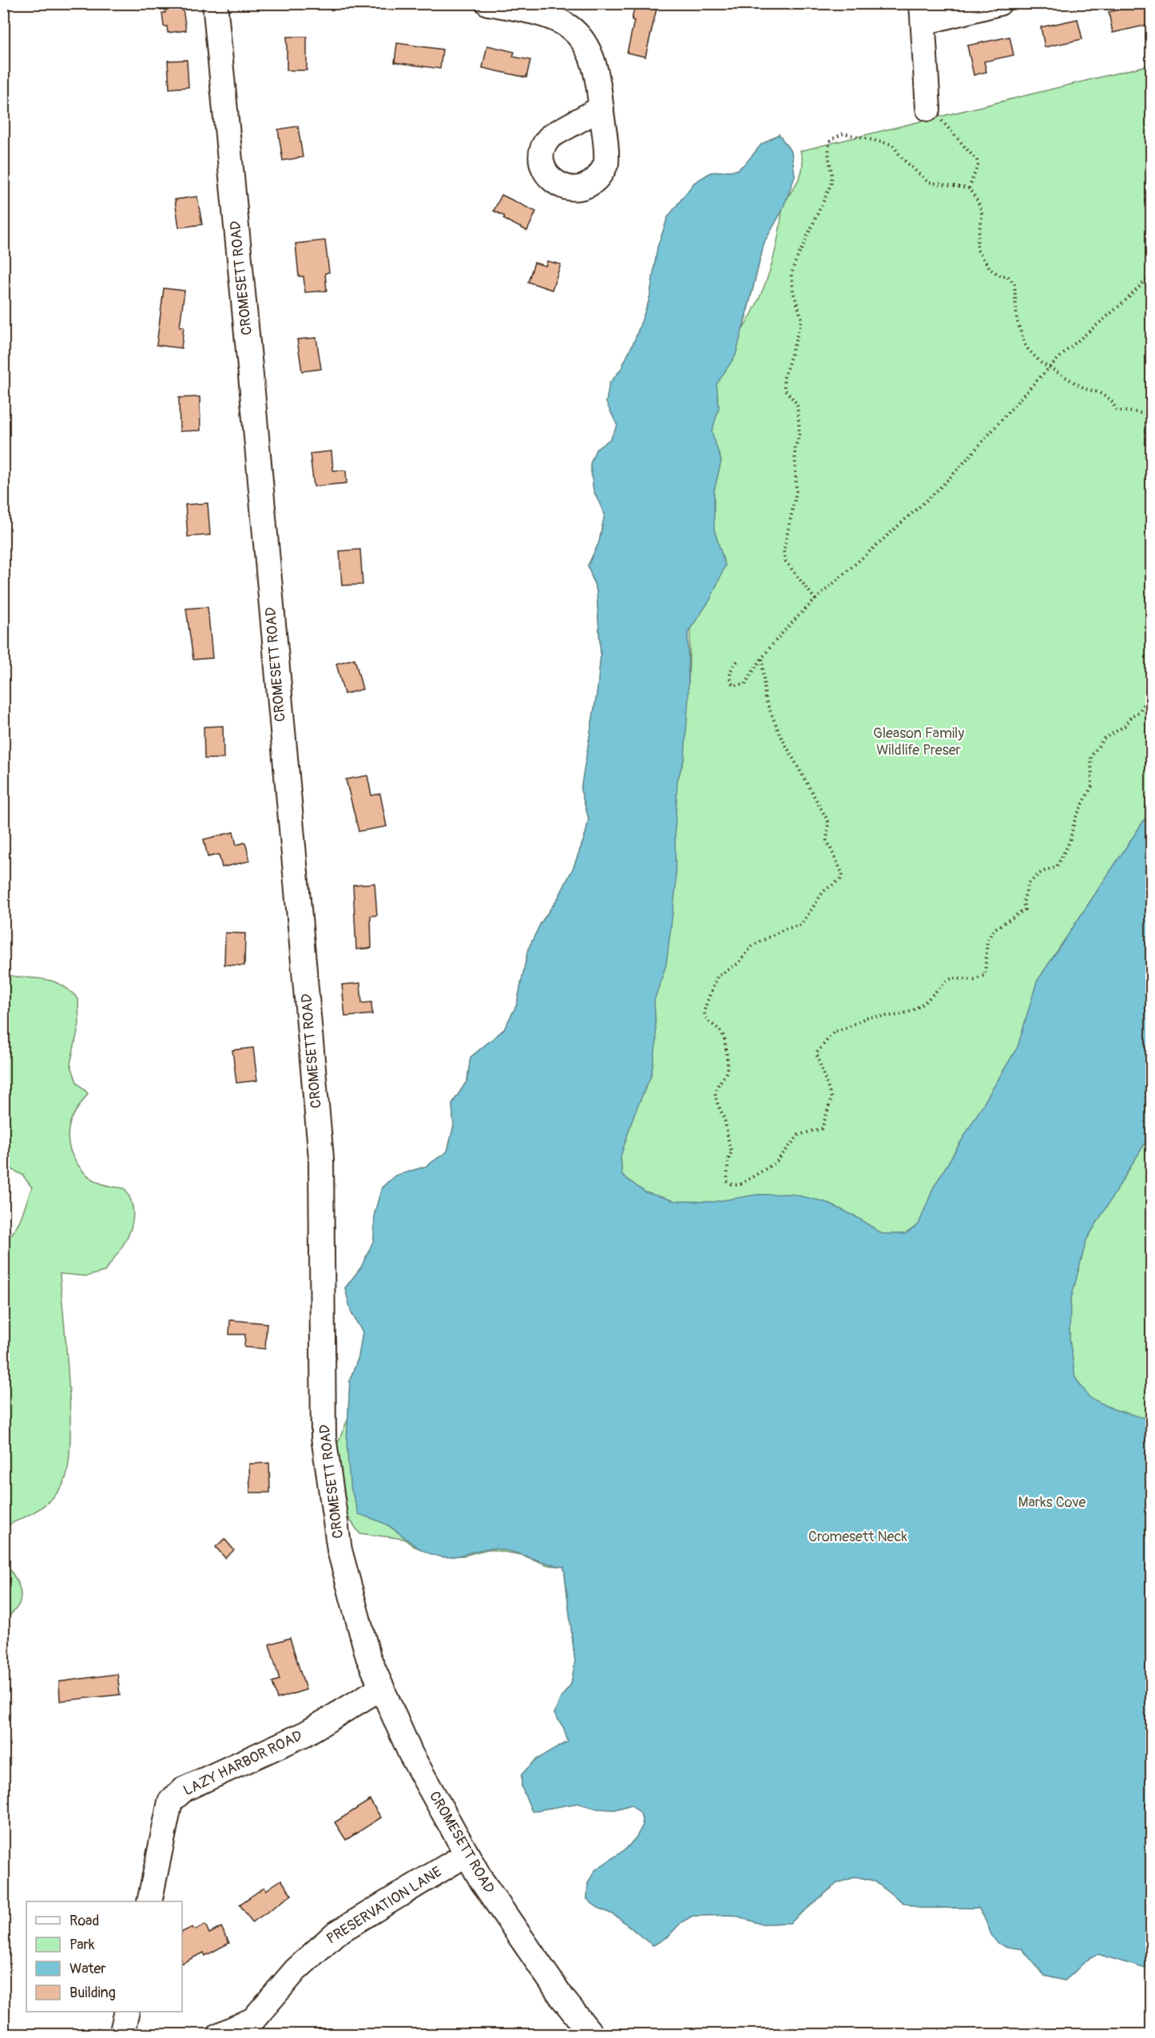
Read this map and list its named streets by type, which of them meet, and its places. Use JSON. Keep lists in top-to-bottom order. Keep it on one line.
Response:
{"streets":{"street":["CROMESETT ROAD","LAZY HARBOR ROAD","PRESERVATION LANE"]},"crossings":[["CROMESETT ROAD","LAZY HARBOR ROAD"],["CROMESETT ROAD","PRESERVATION LANE"]],"parks":["Gleason Family Wildlife Preser","Marks Cove","Cromesett Neck"],"legend":["Road","Park","Water","Building"]}
